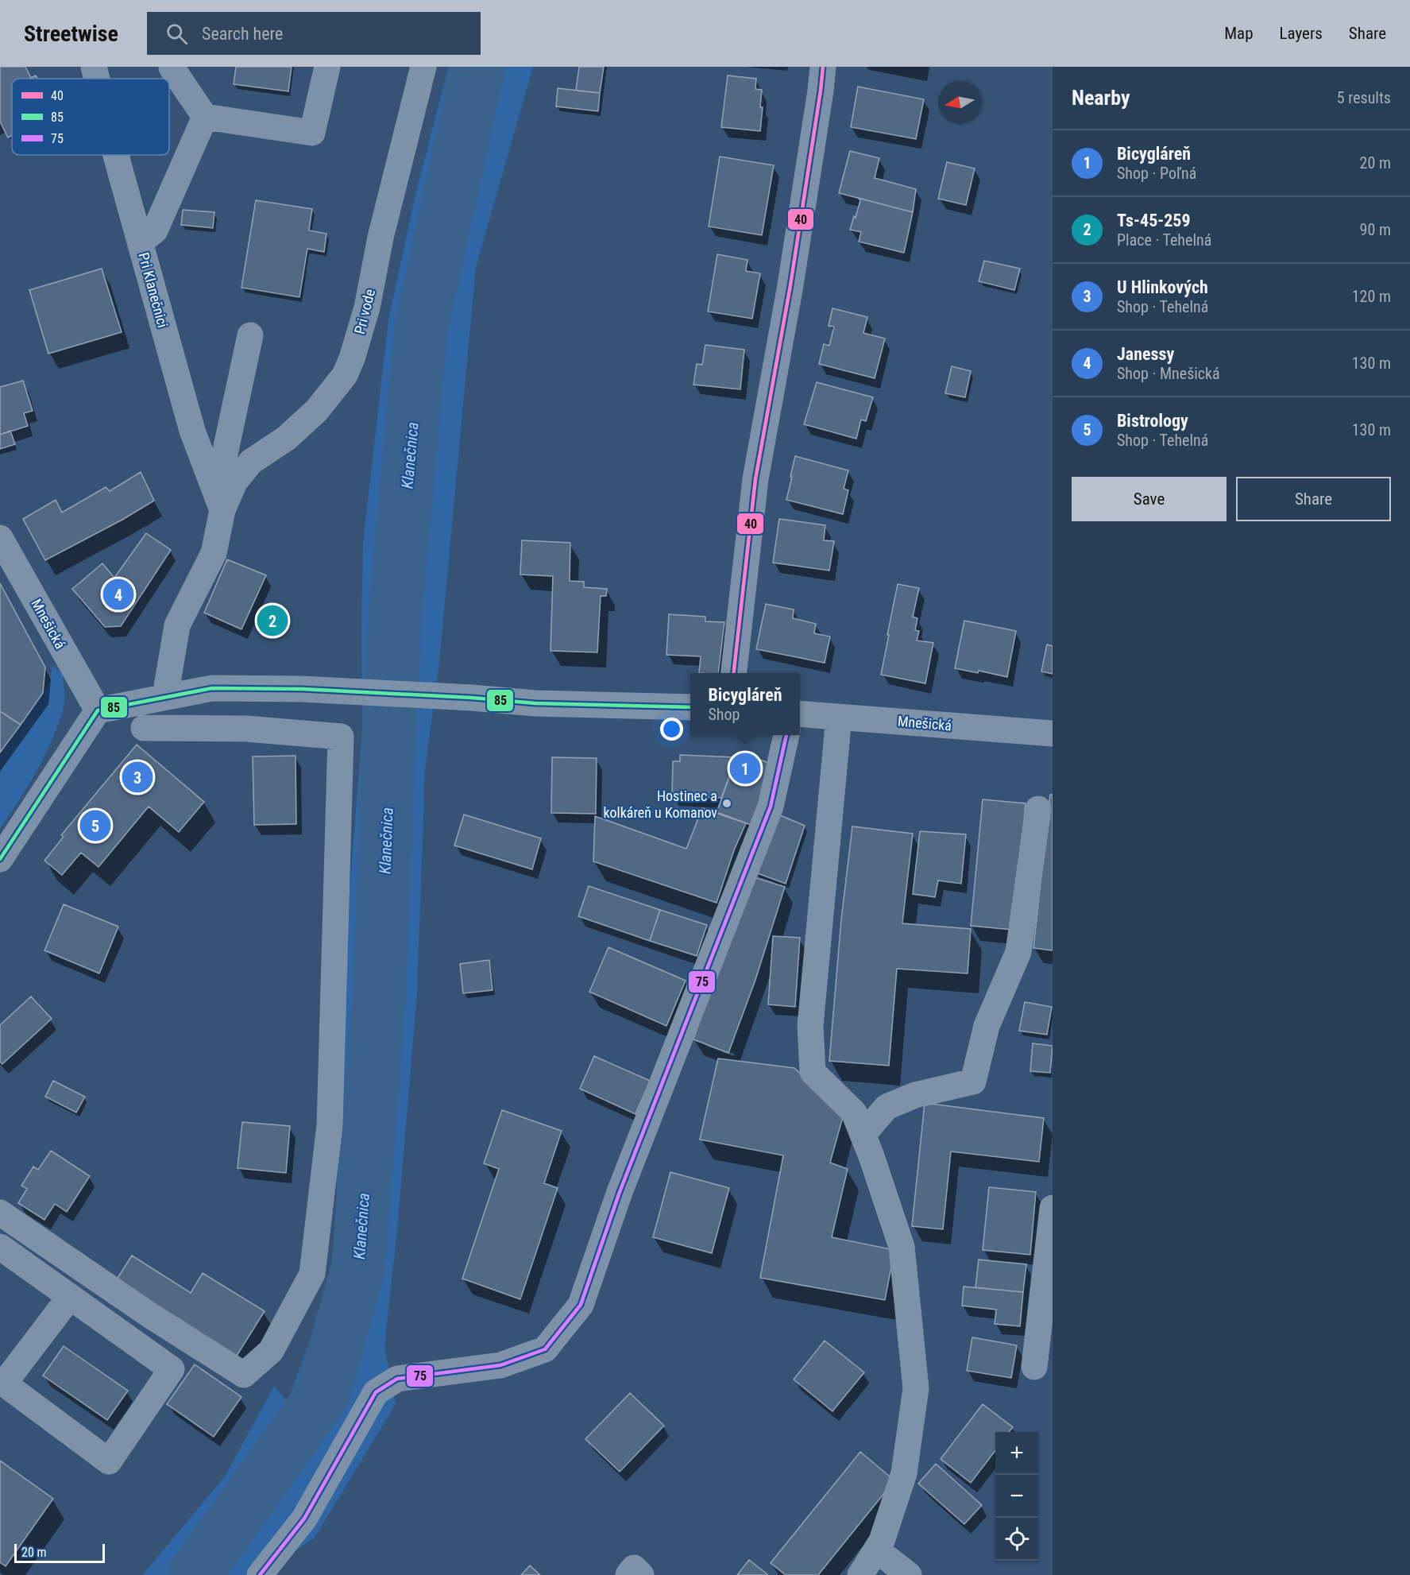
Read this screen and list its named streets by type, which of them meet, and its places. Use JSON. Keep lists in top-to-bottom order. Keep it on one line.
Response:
{"streets":{"street":["Pri Klanečnici","Pri vode","Mnešická"]},"crossings":[["Pri Klanečnici","Pri vode"]],"water":["Klanečnica"],"places":["Hostinec a kolkáreň u Komanov"],"lines":["transit line 40","transit line 85","transit line 75"],"legend":["40","85","75"],"scale_bar":"20 m","north":"left","page":{"header":"Streetwise","search":"Search here","nav":["Map","Layers","Share"],"heading":["Nearby","5 results"],"list":[{"mark":"1","name":"Bicygláreň","note":"Shop · Poľná","value":"20 m"},{"mark":"2","name":"Ts-45-259","note":"Place · Tehelná","value":"90 m"},{"mark":"3","name":"U Hlinkových","note":"Shop · Tehelná","value":"120 m"},{"mark":"4","name":"Janessy","note":"Shop · Mnešická","value":"130 m"},{"mark":"5","name":"Bistrology","note":"Shop · Tehelná","value":"130 m"}],"buttons":["Save","Share"],"pins":["4","2","1","3","5"],"popup":["Bicygláreň","Shop"],"map_buttons":["+","−"],"scale":"20 m"}}
